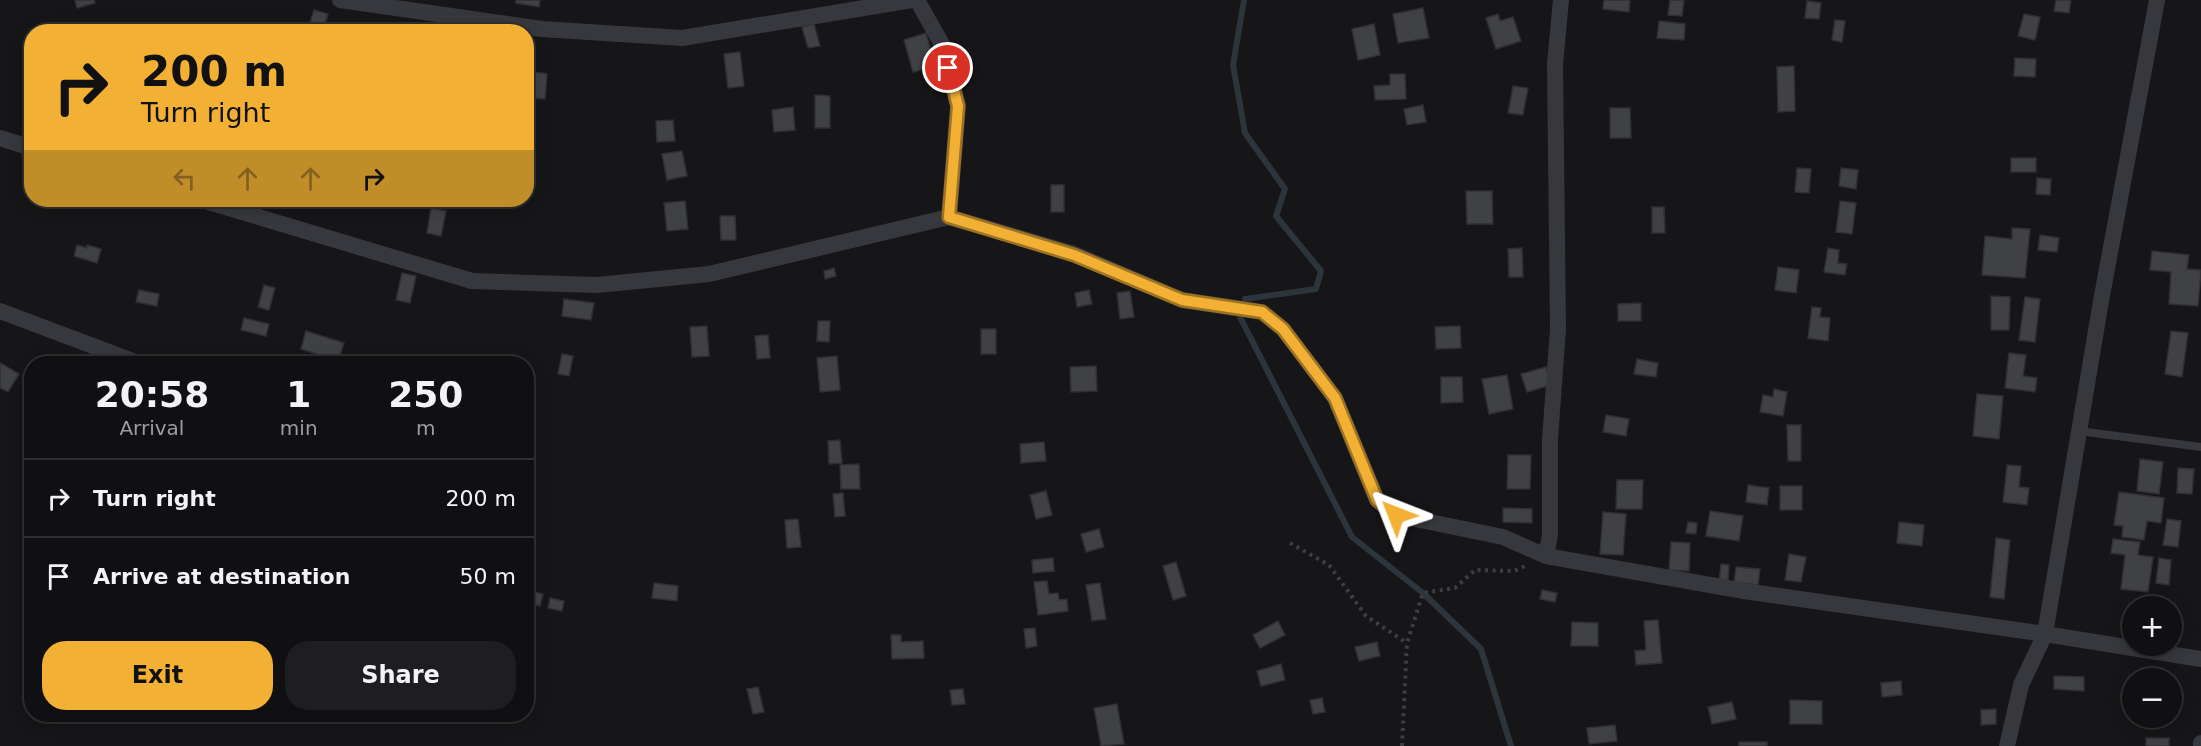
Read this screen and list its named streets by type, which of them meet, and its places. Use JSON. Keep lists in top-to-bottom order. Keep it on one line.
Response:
{"page":{"turn":["200 m","Turn right"],"eta":["20:58","Arrival","1","min","250","m"],"list":[{"name":"Turn right","value":"200 m"},{"name":"Arrive at destination","value":"50 m"}],"map_buttons":["+","−"],"buttons":["Exit","Share"]}}
